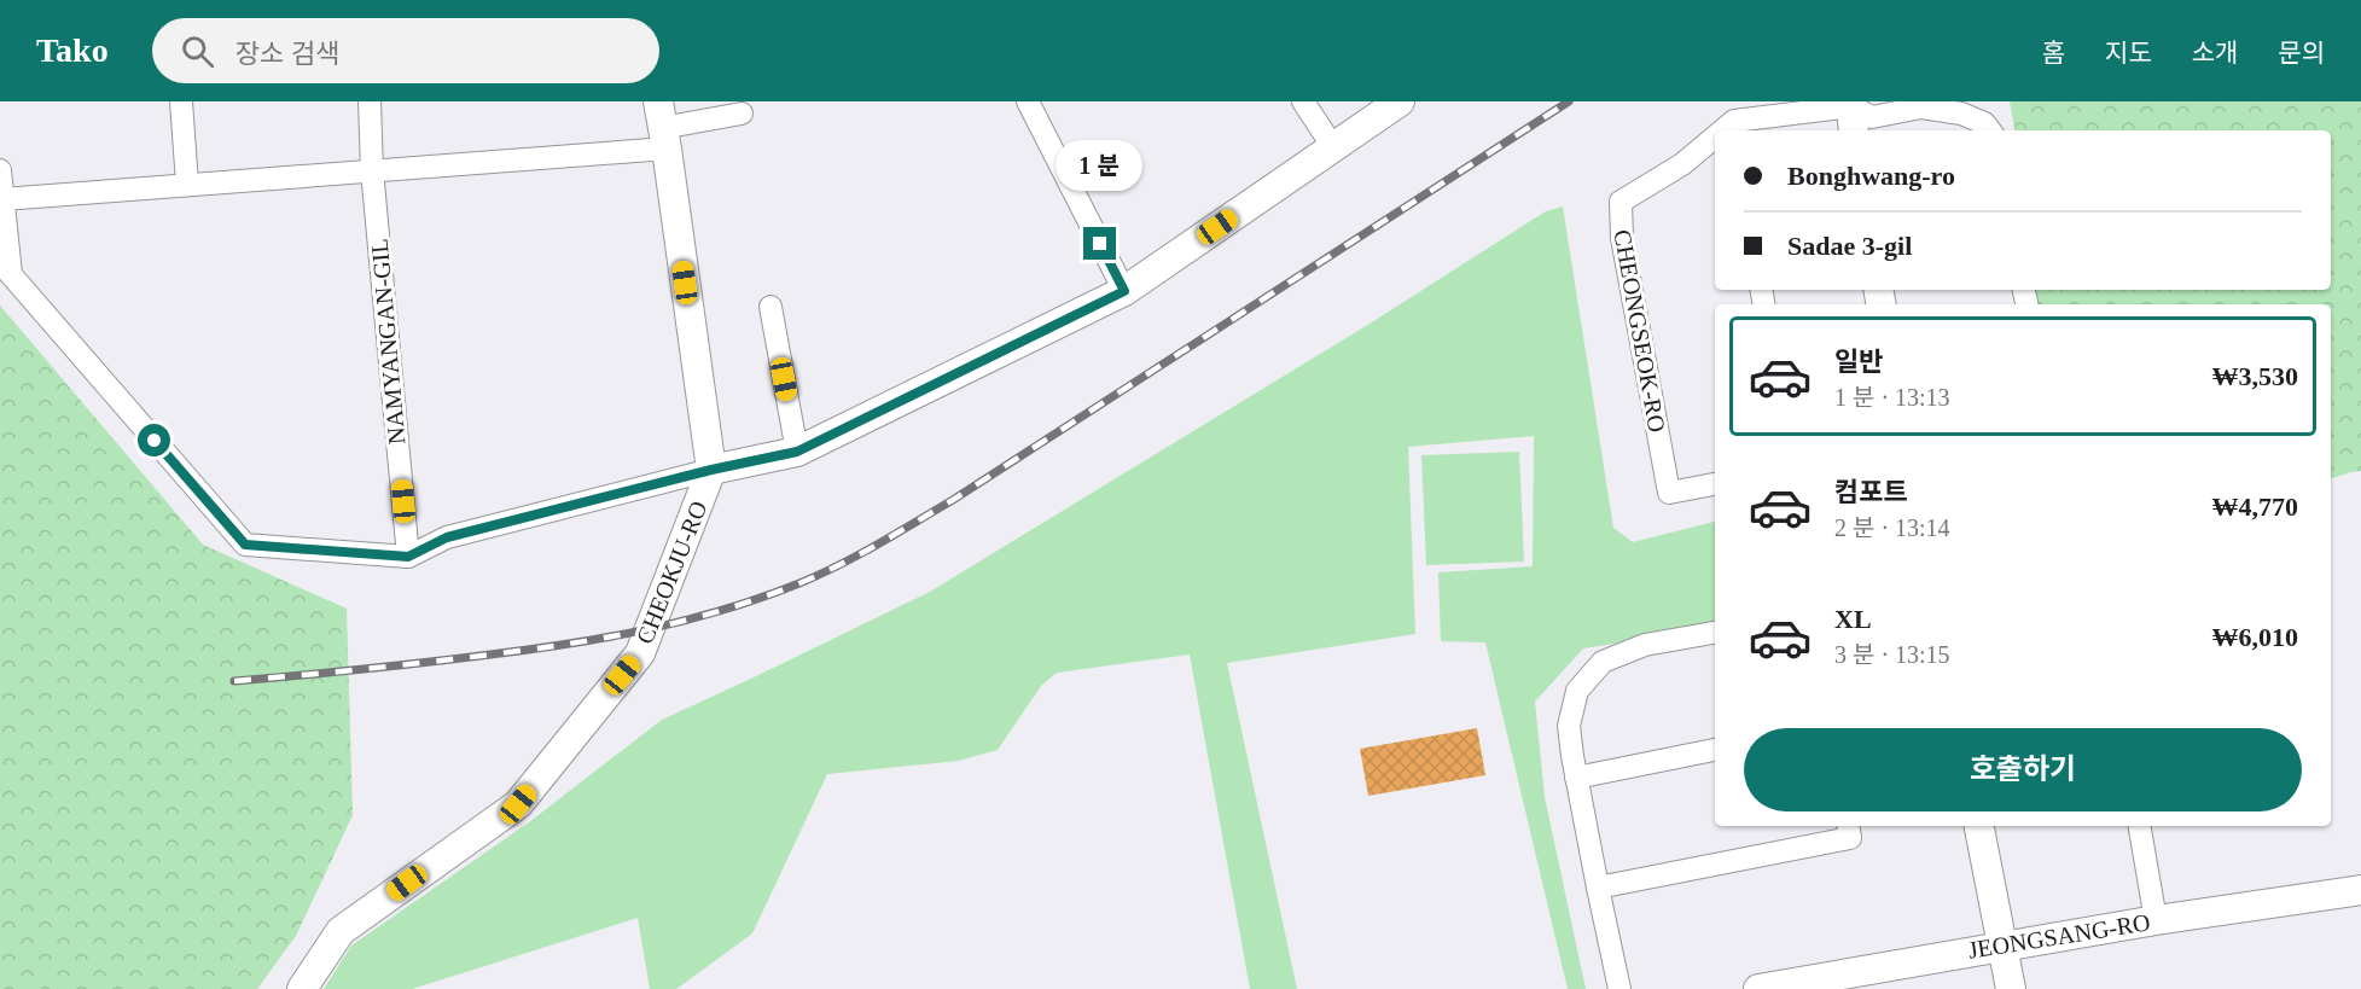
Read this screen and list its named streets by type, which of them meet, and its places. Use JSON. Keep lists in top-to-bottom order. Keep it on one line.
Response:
{"streets":{"street":["CHEONGSEOK-RO","NAMYANGAN-GIL","CHEOKJU-RO","JEONGSANG-RO"]},"page":{"header":"Tako","search":"장소 검색","nav":["홈","지도","소개","문의"],"banner":["Bonghwang-ro","Sadae 3-gil"],"bubble":"1 분","list":[{"name":"일반","note":"1 분 · 13:13","value":"₩3,530"},{"name":"컴포트","note":"2 분 · 13:14","value":"₩4,770"},{"name":"XL","note":"3 분 · 13:15","value":"₩6,010"}],"buttons":"호출하기"}}
